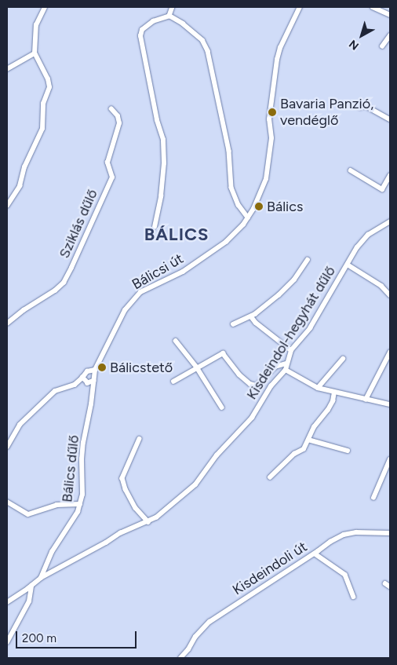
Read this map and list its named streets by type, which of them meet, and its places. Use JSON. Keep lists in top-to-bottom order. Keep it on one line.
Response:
{"streets":{"street":["Sziklás dűlő","Bálicsi út","Kisdeindol-hegyhát dűlő","Bálics dűlő","Kisdeindoli út"]},"crossings":[["Bálicsi út","Bálics dűlő"],["Kisdeindol-hegyhát dűlő","Bálics dűlő"]],"districts":["BÁLICS"],"places":["Bavaria Panzió, vendéglő","Bálics","Bálicstető"],"scale_bar":"200 m","north":"bottom left"}
